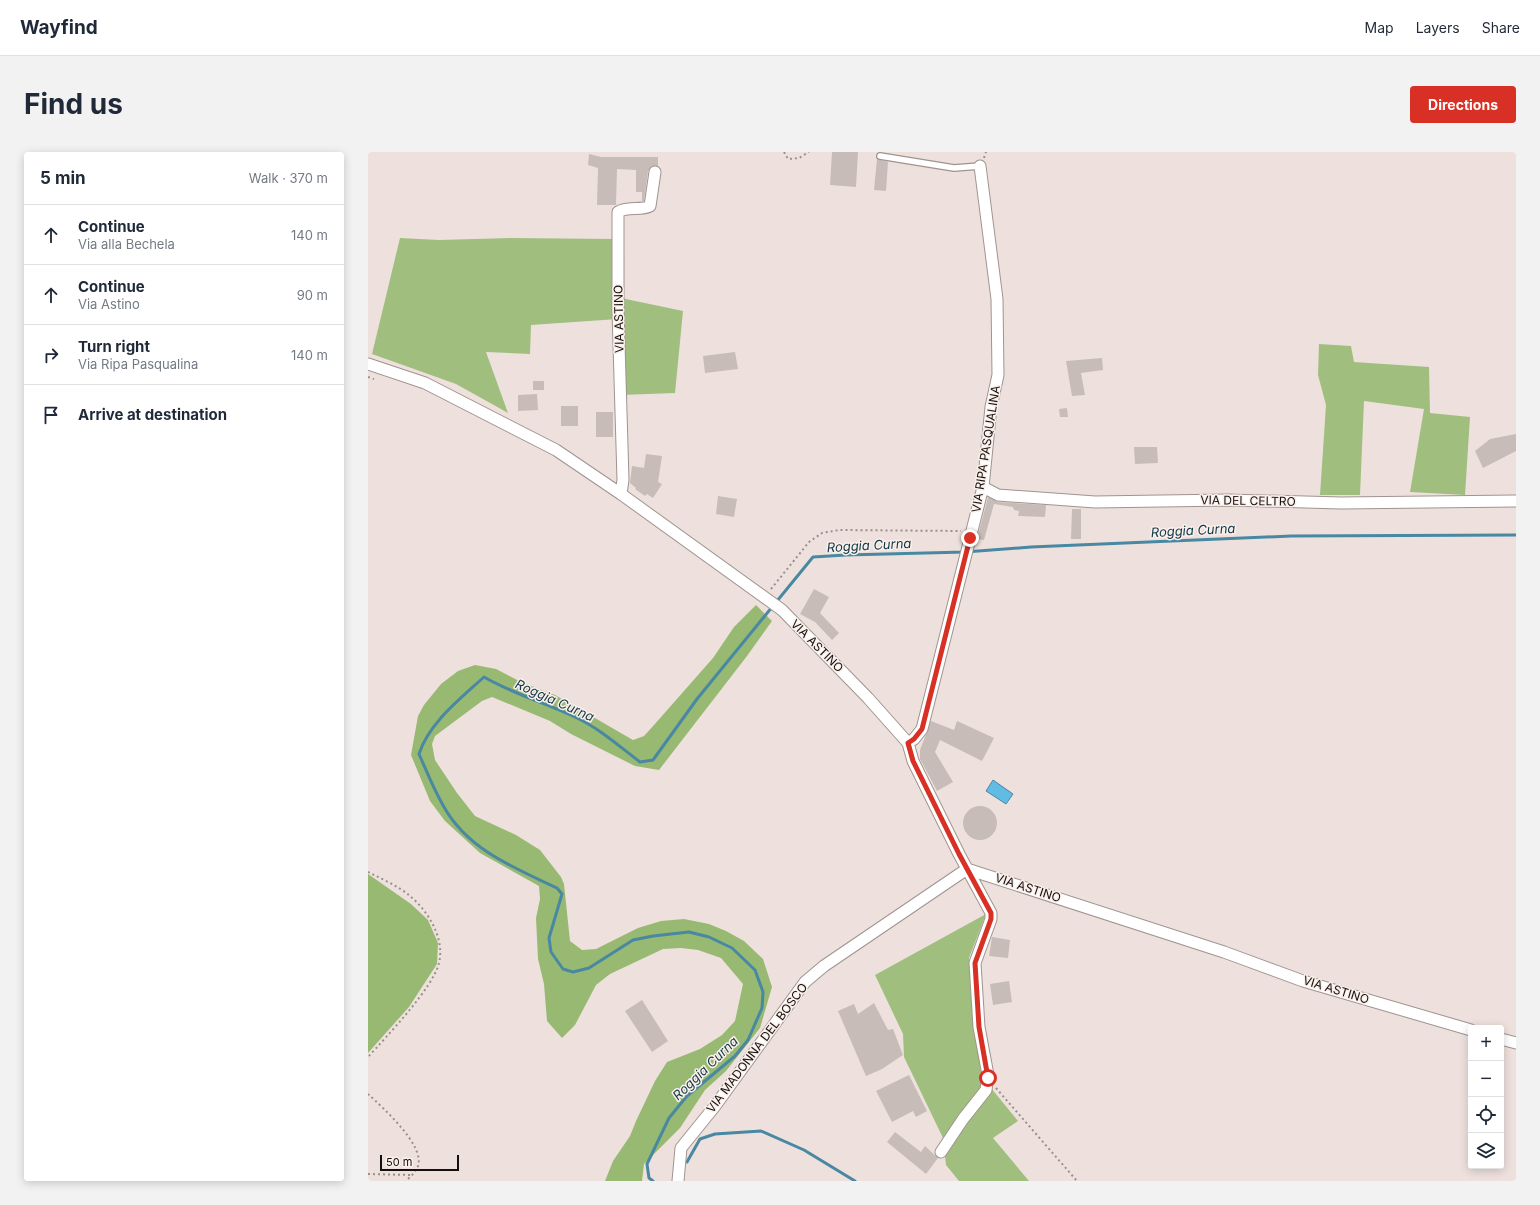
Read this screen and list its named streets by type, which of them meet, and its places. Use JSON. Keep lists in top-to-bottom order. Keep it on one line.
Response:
{"streets":{"street":["VIA ASTINO","VIA RIPA PASQUALINA","VIA DEL CELTRO","VIA MADONNA DEL BOSCO"]},"crossings":[["VIA ASTINO","VIA RIPA PASQUALINA"],["VIA ASTINO","VIA MADONNA DEL BOSCO"],["VIA RIPA PASQUALINA","VIA DEL CELTRO"]],"water":["Roggia Curna"],"scale_bar":"50 m","page":{"header":"Wayfind","nav":["Map","Layers","Share"],"buttons":"Directions","title":"Find us","heading":["5 min","Walk · 370 m"],"list":[["Continue","Via alla Bechela","140 m"],["Continue","Via Astino","90 m"],["Turn right","Via Ripa Pasqualina","140 m"],"Arrive at destination"],"map_buttons":["+","−"],"scale":"50 m"}}
